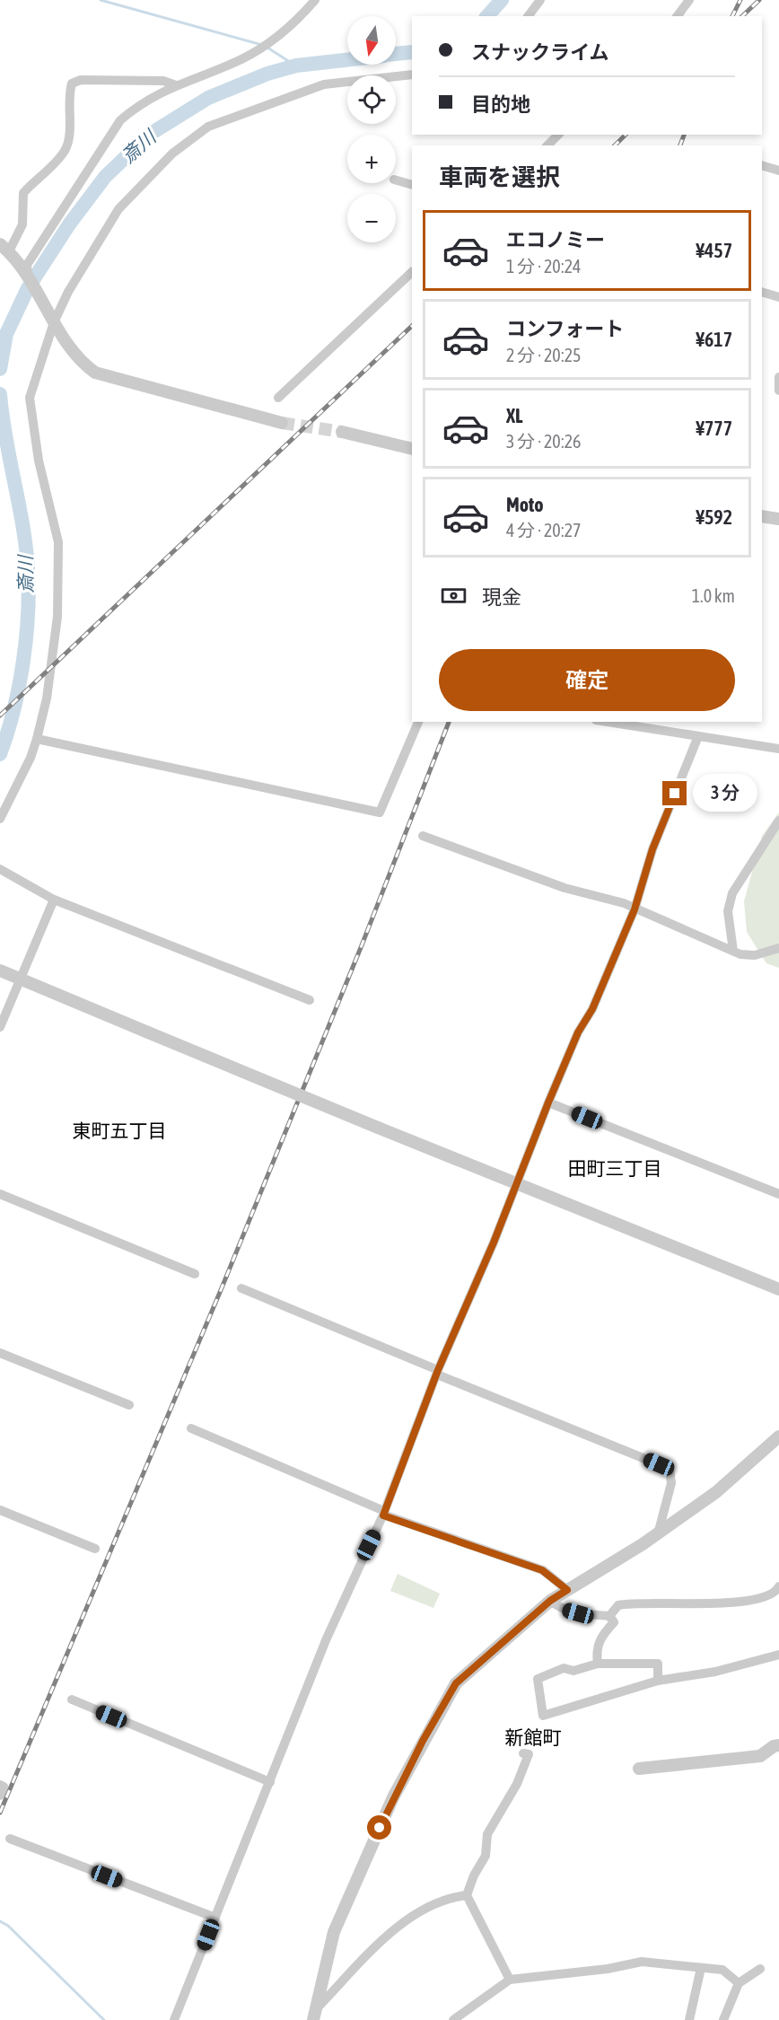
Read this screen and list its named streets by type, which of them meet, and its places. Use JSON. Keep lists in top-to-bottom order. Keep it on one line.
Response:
{"districts":["東町五丁目","田町三丁目","新館町"],"water":["斎川"],"north":"bottom","page":{"map_buttons":["+","−"],"banner":["スナックライム","目的地"],"heading":"車両を選択","list":[{"name":"エコノミー","note":"1 分 · 20:24","value":"¥457"},{"name":"コンフォート","note":"2 分 · 20:25","value":"¥617"},{"name":"XL","note":"3 分 · 20:26","value":"¥777"},{"name":"Moto","note":"4 分 · 20:27","value":"¥592"}],"pay":["現金","1.0 km"],"buttons":"確定","bubble":"3 分"}}
